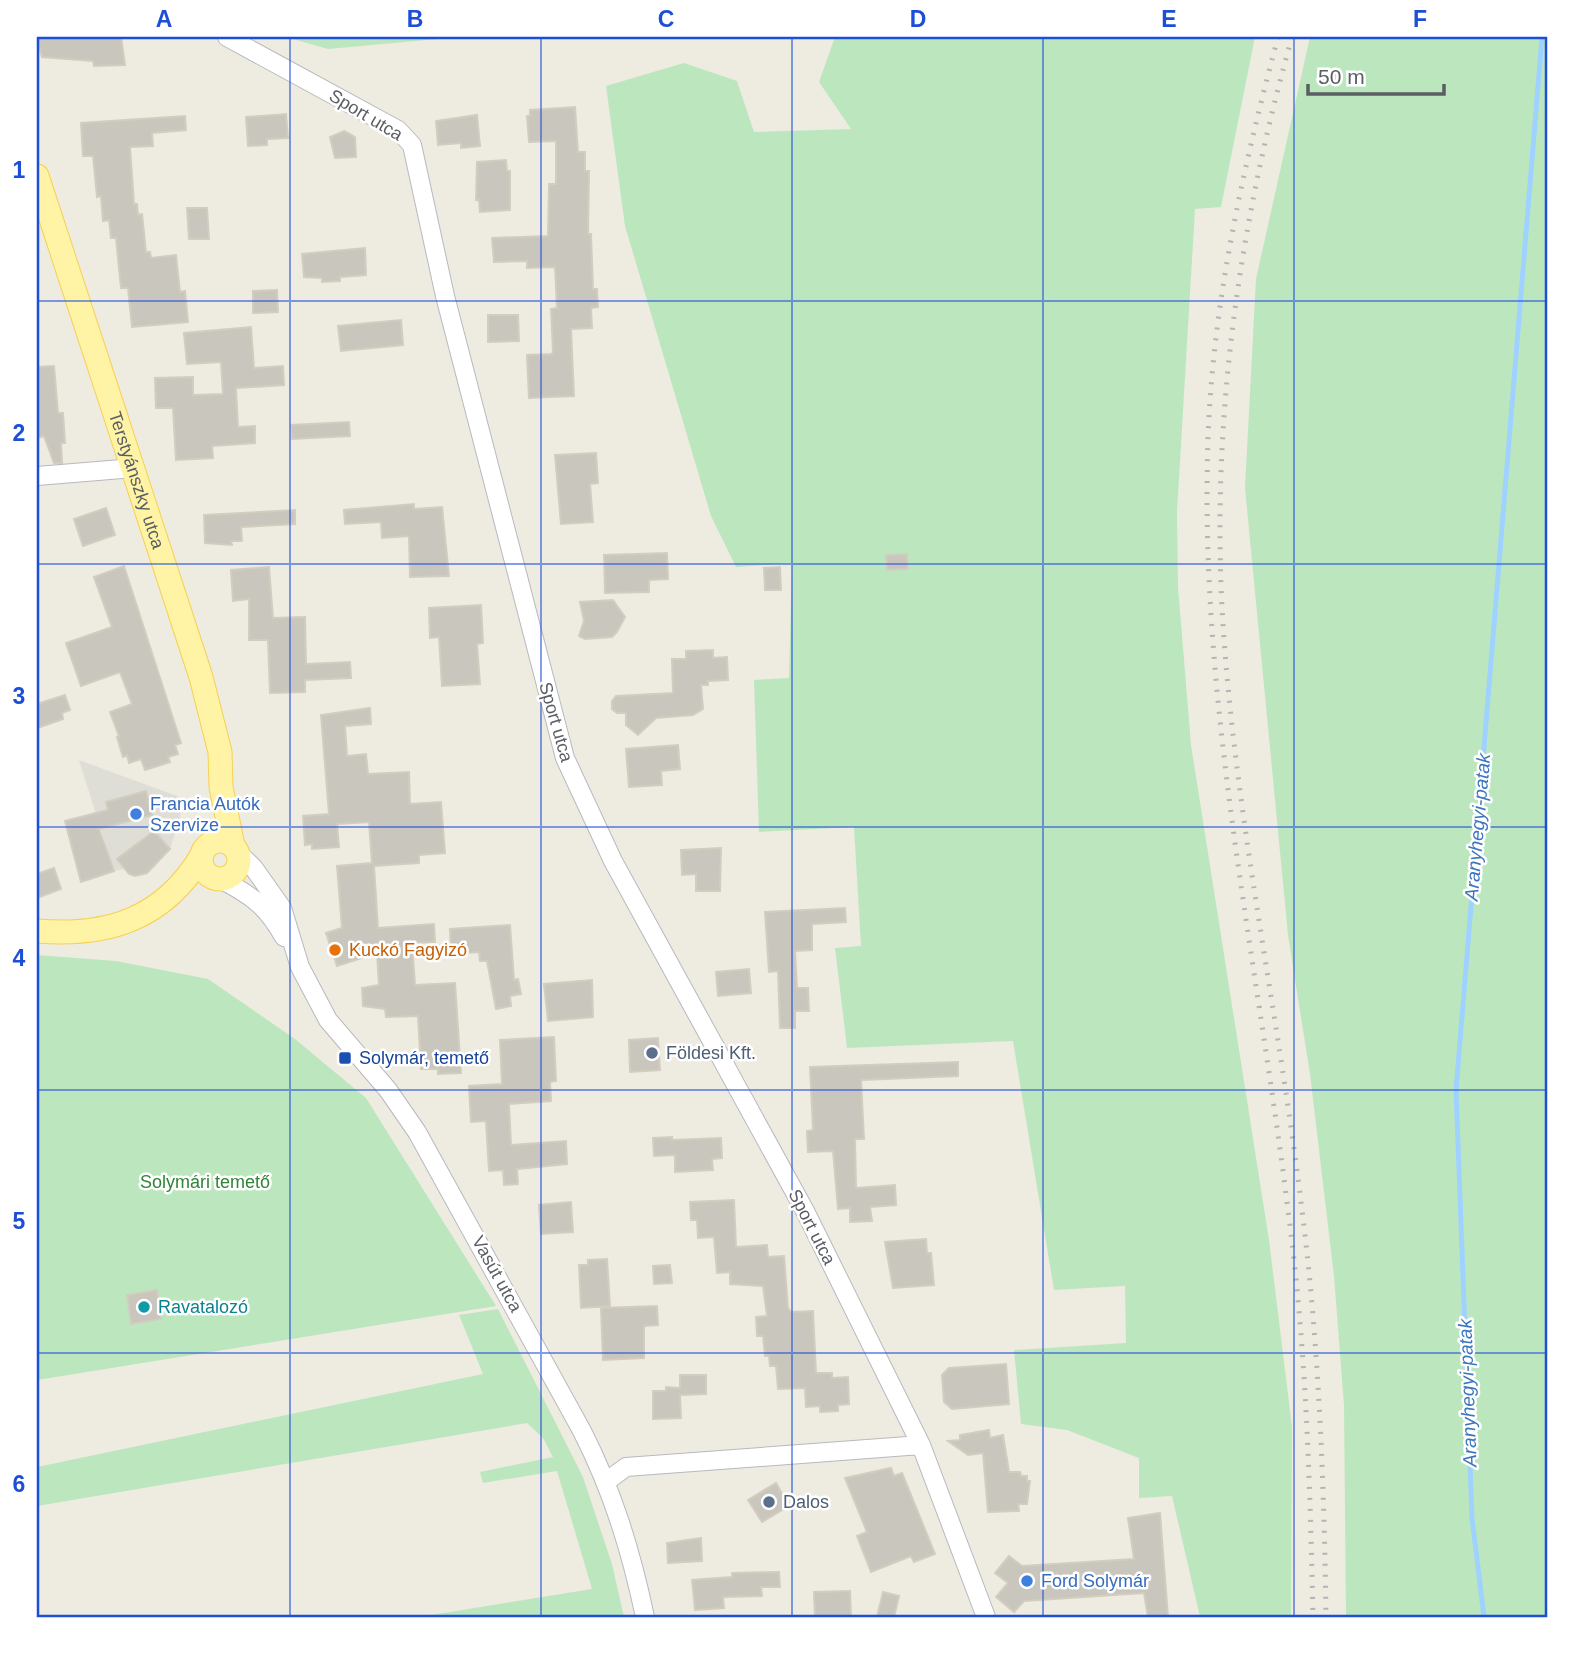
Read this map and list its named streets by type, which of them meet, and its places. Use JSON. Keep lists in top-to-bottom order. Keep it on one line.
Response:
{"streets":{"main road":["Terstyánszky utca"],"street":["Sport utca","Vasút utca"]},"crossings":[["Terstyánszky utca","Vasút utca"]],"water":["Aranyhegyi-patak"],"parks":["Solymári temető"],"places":{"other":["Francia Autók Szervize","Kuckó Fagyizó","Földesi Kft.","Ravatalozó","Dalos","Ford Solymár"],"transit":["Solymár, temető"]},"scale_bar":"50 m","grid":{"columns":["A","B","C","D","E","F"],"rows":["1","2","3","4","5","6"]}}
